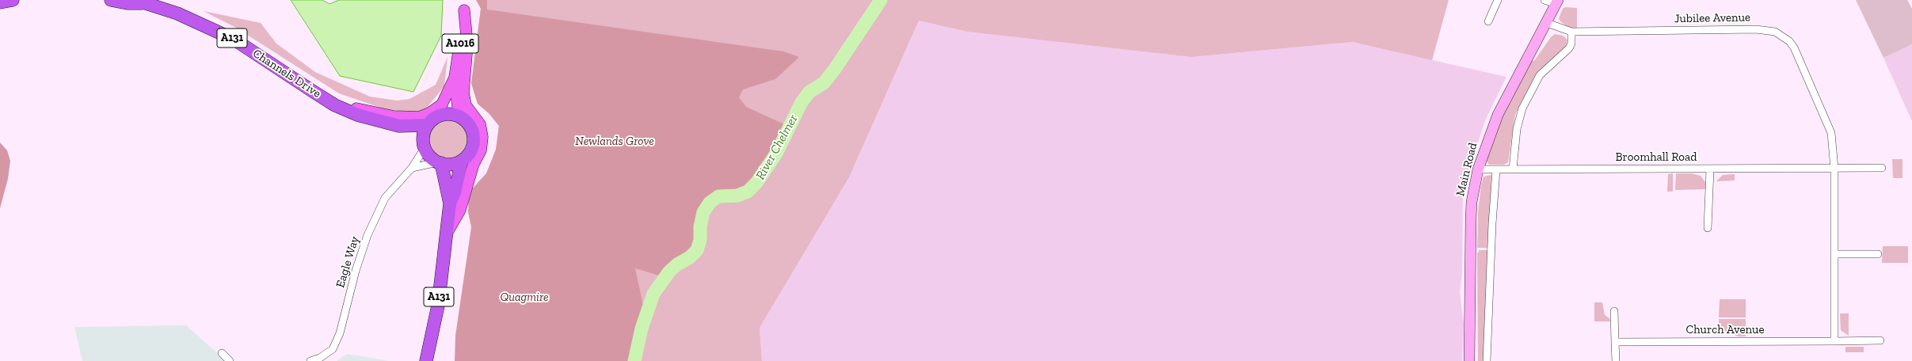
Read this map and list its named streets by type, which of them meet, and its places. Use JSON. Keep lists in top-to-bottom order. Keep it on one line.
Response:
{"streets":{"highway":["A131","Channels Drive"],"main road":["A1016","Main Road"],"street":["Jubilee Avenue","Broomhall Road","Eagle Way","Church Avenue"]},"crossings":[["Jubilee Avenue","Broomhall Road"],["Jubilee Avenue","Main Road"],["A131","A1016"],["A131","Channels Drive"],["A131","Eagle Way"],["A1016","Channels Drive"],["A1016","Eagle Way"],["Channels Drive","Eagle Way"],["Broomhall Road","Main Road"]],"water":["River Chelmer"],"parks":["Newlands Grove","Quagmire"]}
